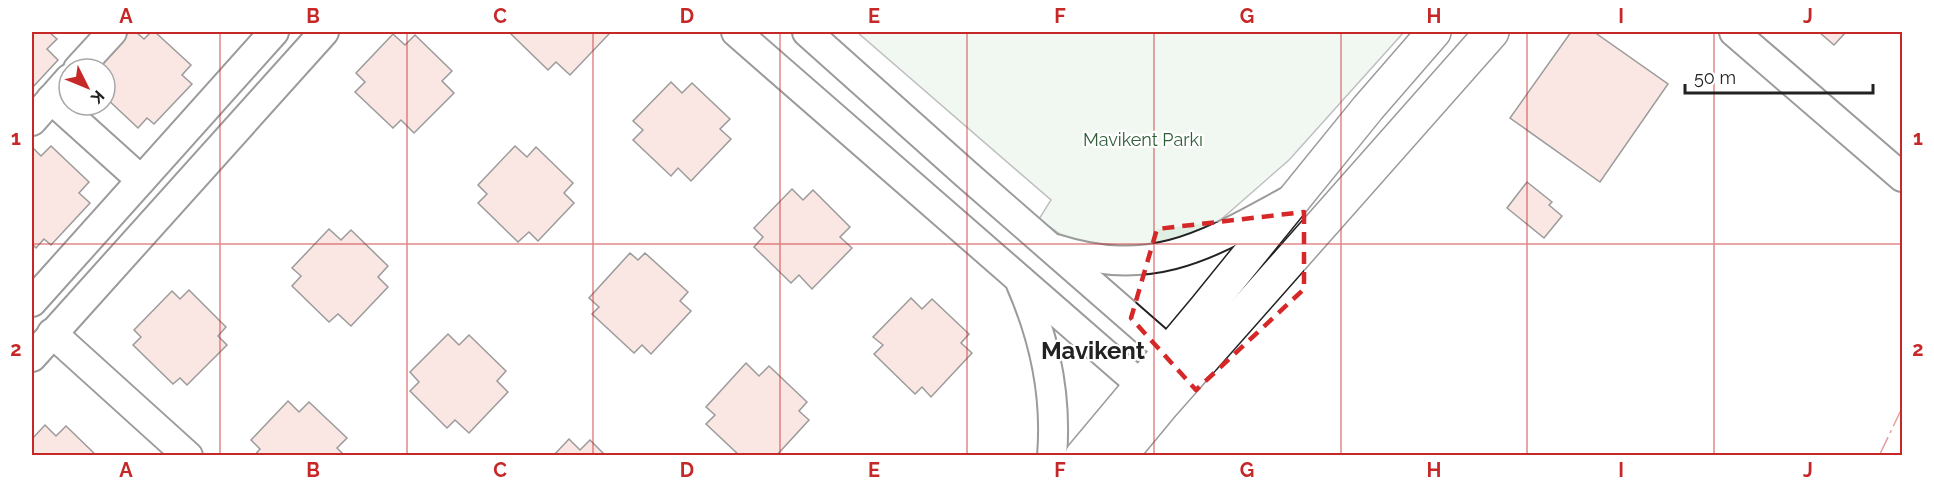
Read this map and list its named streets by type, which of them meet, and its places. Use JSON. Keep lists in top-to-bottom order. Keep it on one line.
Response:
{"districts":["Mavikent"],"parks":["Mavikent Parkı"],"scale_bar":"50 m","north":"bottom right","grid":{"columns":["A","B","C","D","E","F","G","H","I","J"],"rows":["1","2"]}}
